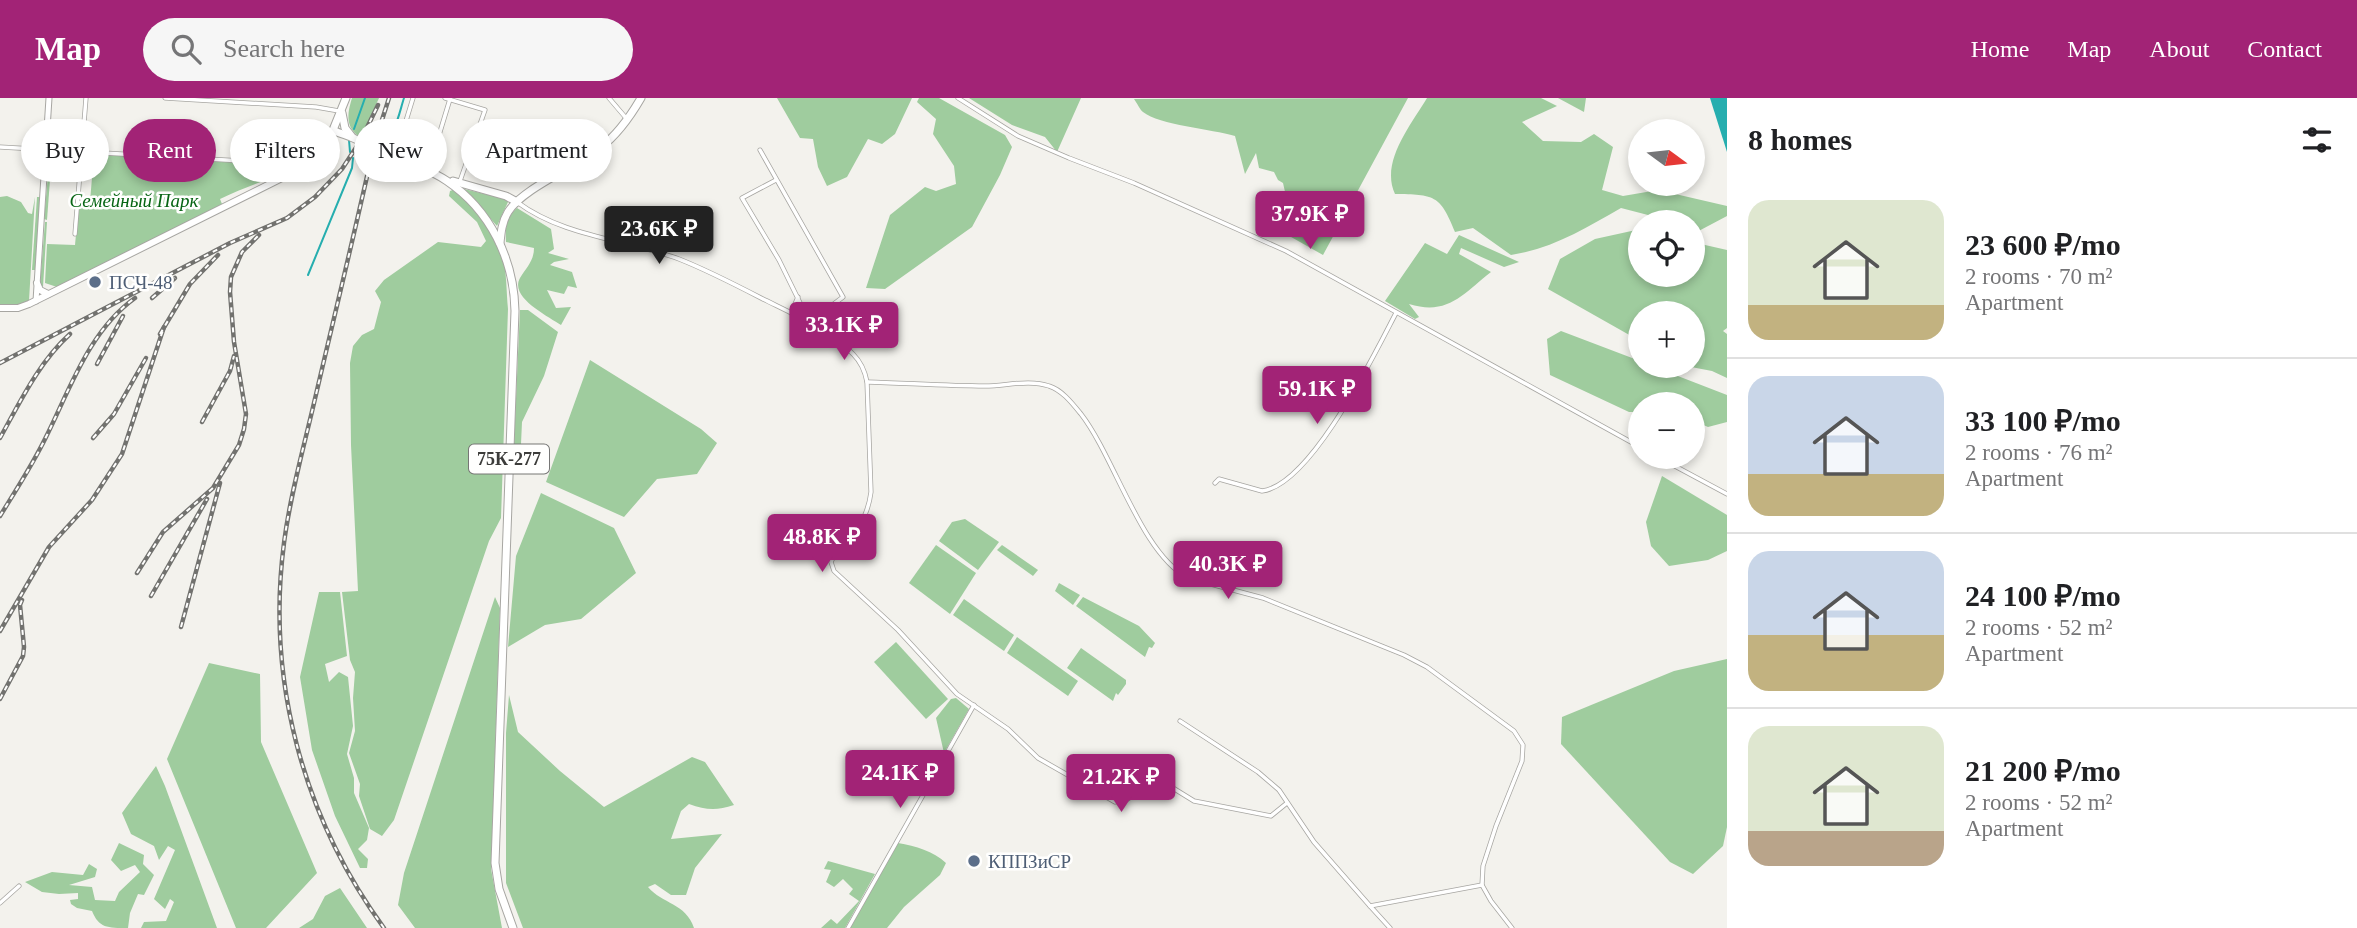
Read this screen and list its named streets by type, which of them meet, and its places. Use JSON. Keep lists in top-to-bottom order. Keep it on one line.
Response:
{"streets":{"main road":["75К-277"]},"parks":["Семейный Парк"],"places":["ПСЧ-48","КППЗиСР"],"north":"right","page":{"header":"Map","search":"Search here","nav":["Home","Map","About","Contact"],"heading":"8 homes","map_buttons":["+","−"],"chip":["Buy","Rent","Filters","New","Apartment"],"list":[{"name":"23 600 ₽/mo","note":"2 rooms · 70 m² · Apartment"},{"name":"33 100 ₽/mo","note":"2 rooms · 76 m² · Apartment"},{"name":"24 100 ₽/mo","note":"2 rooms · 52 m² · Apartment"},{"name":"21 200 ₽/mo","note":"2 rooms · 52 m² · Apartment"}],"price":["37.9K ₽","23.6K ₽","33.1K ₽","59.1K ₽","48.8K ₽","40.3K ₽","24.1K ₽","21.2K ₽"]}}
